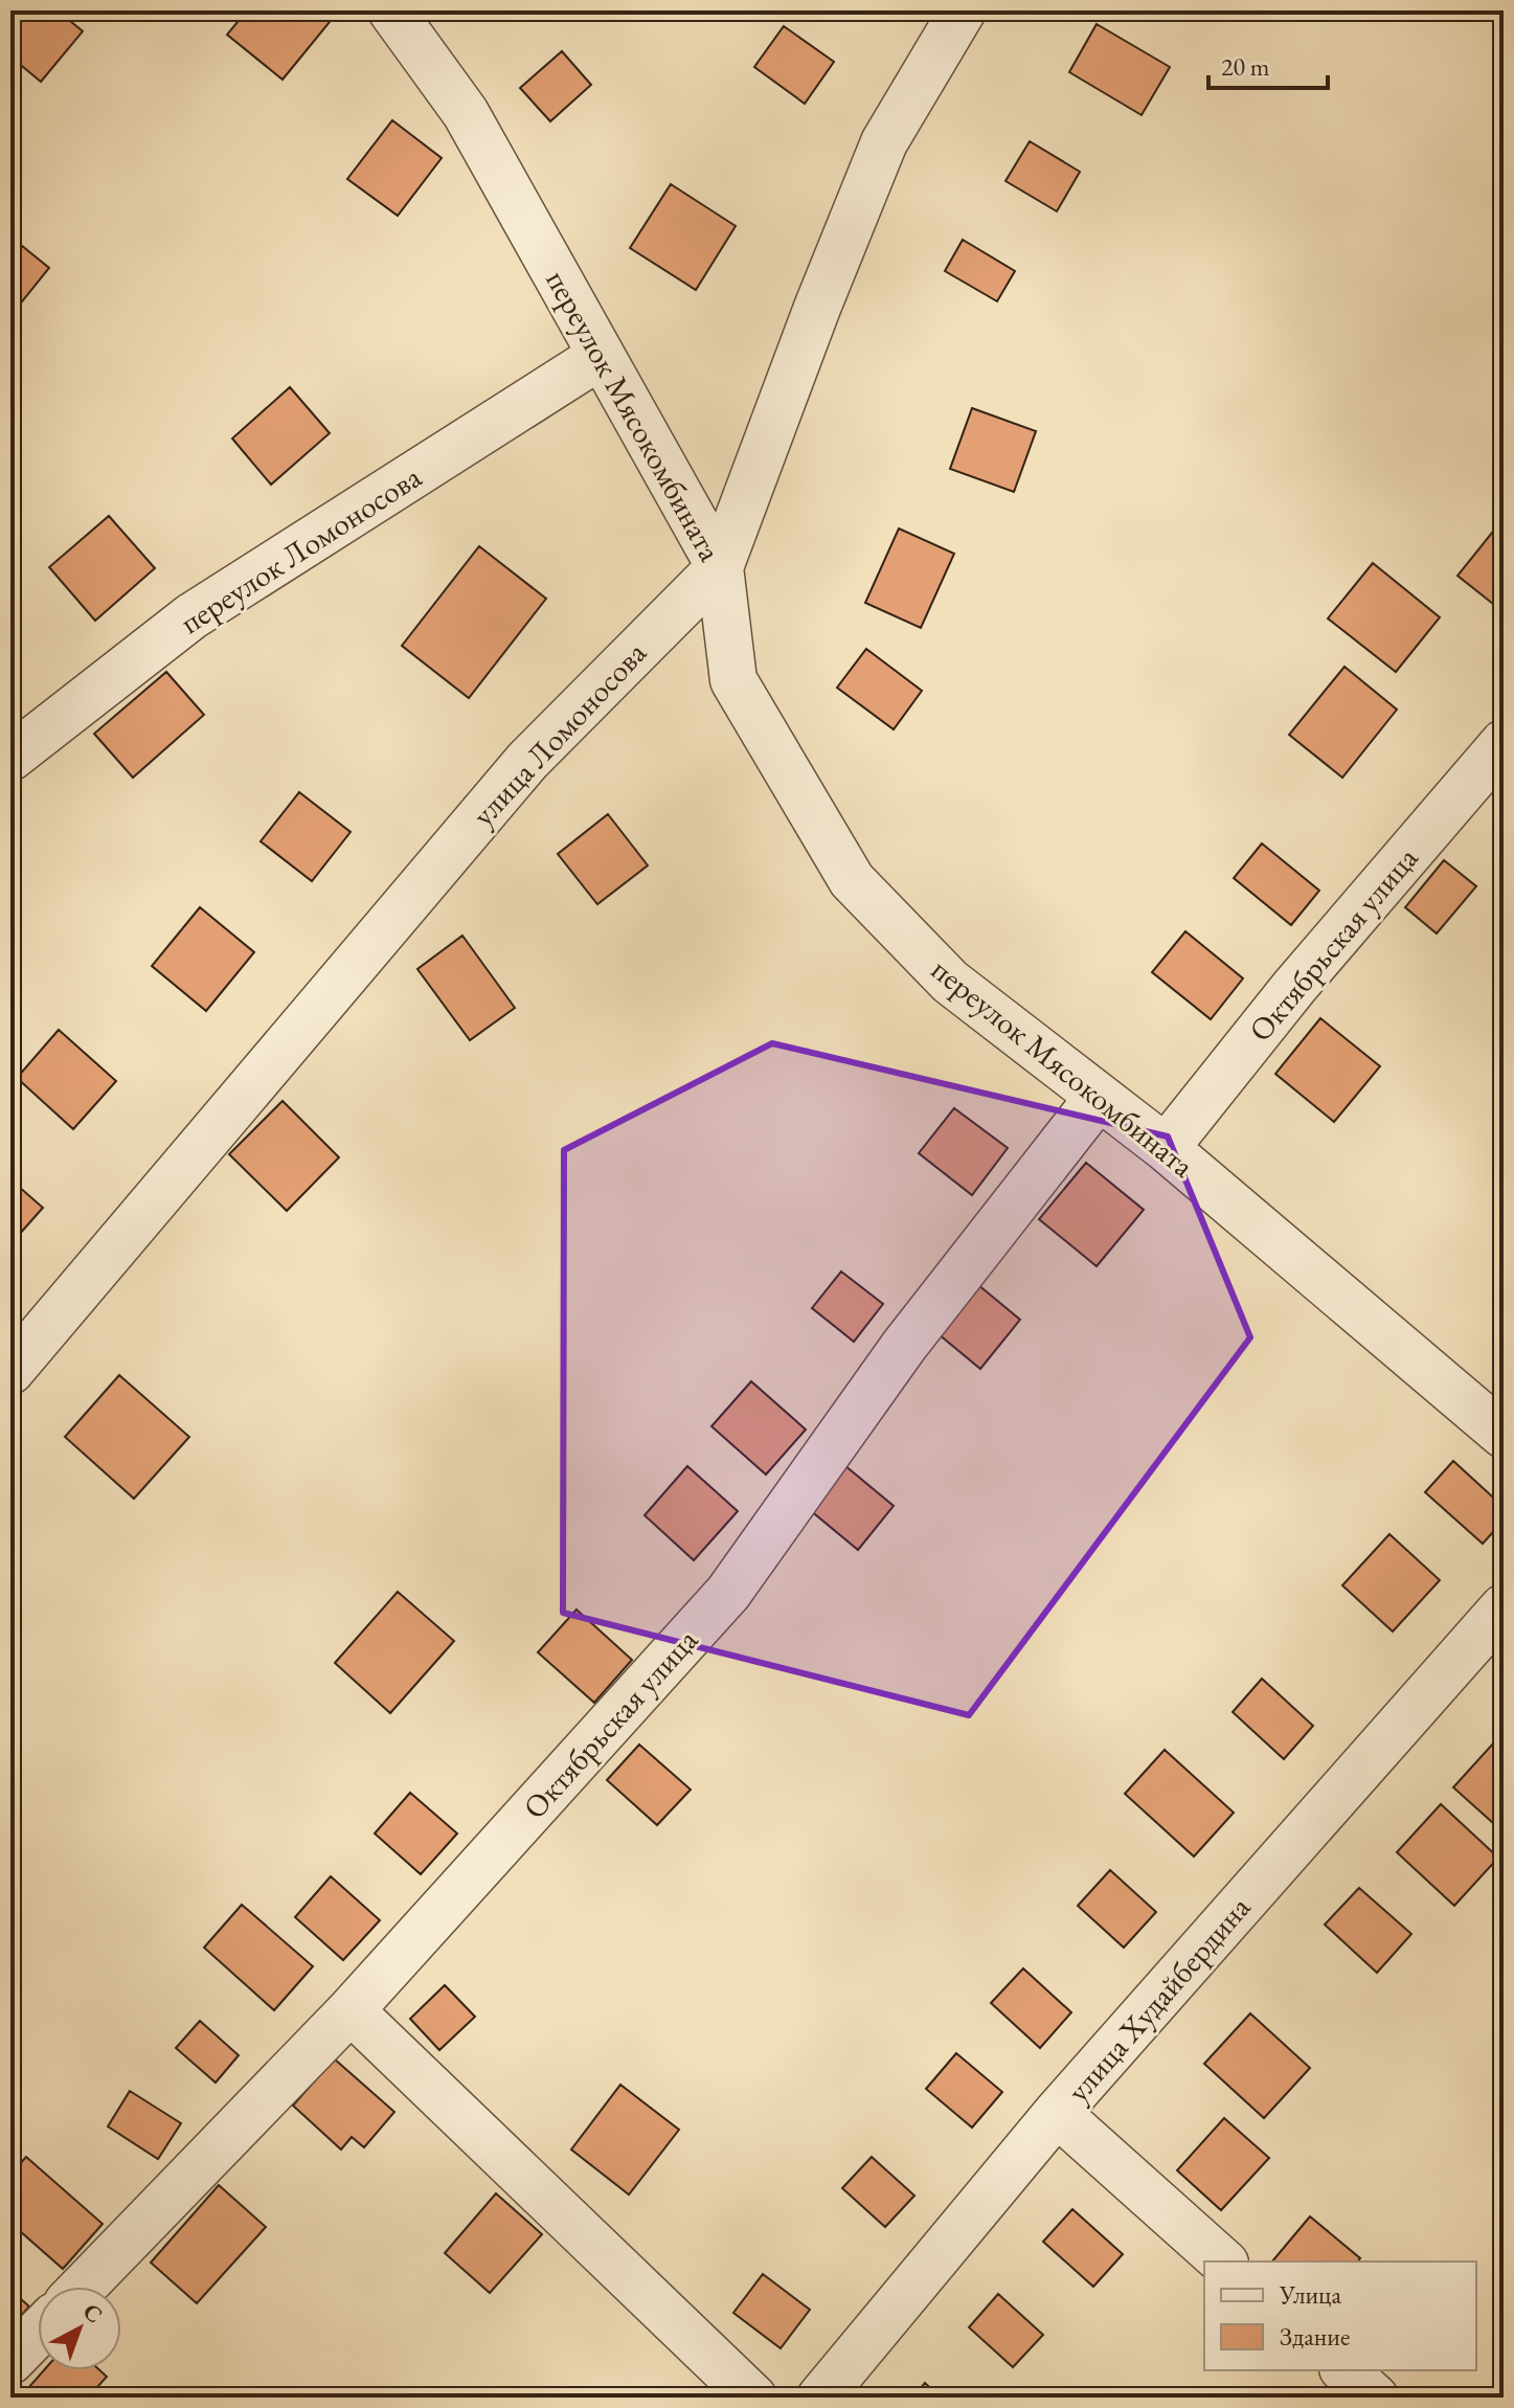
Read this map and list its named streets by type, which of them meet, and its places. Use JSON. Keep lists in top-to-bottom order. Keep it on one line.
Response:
{"streets":{"street":["переулок Мясокомбината","переулок Ломоносова","улица Ломоносова","Октябрьская улица","улица Худайбердина"]},"crossings":[["переулок Мясокомбината","переулок Ломоносова"],["переулок Мясокомбината","улица Ломоносова"],["переулок Мясокомбината","Октябрьская улица"]],"legend":["Улица","Здание"],"scale_bar":"20 m","north":"top right"}
